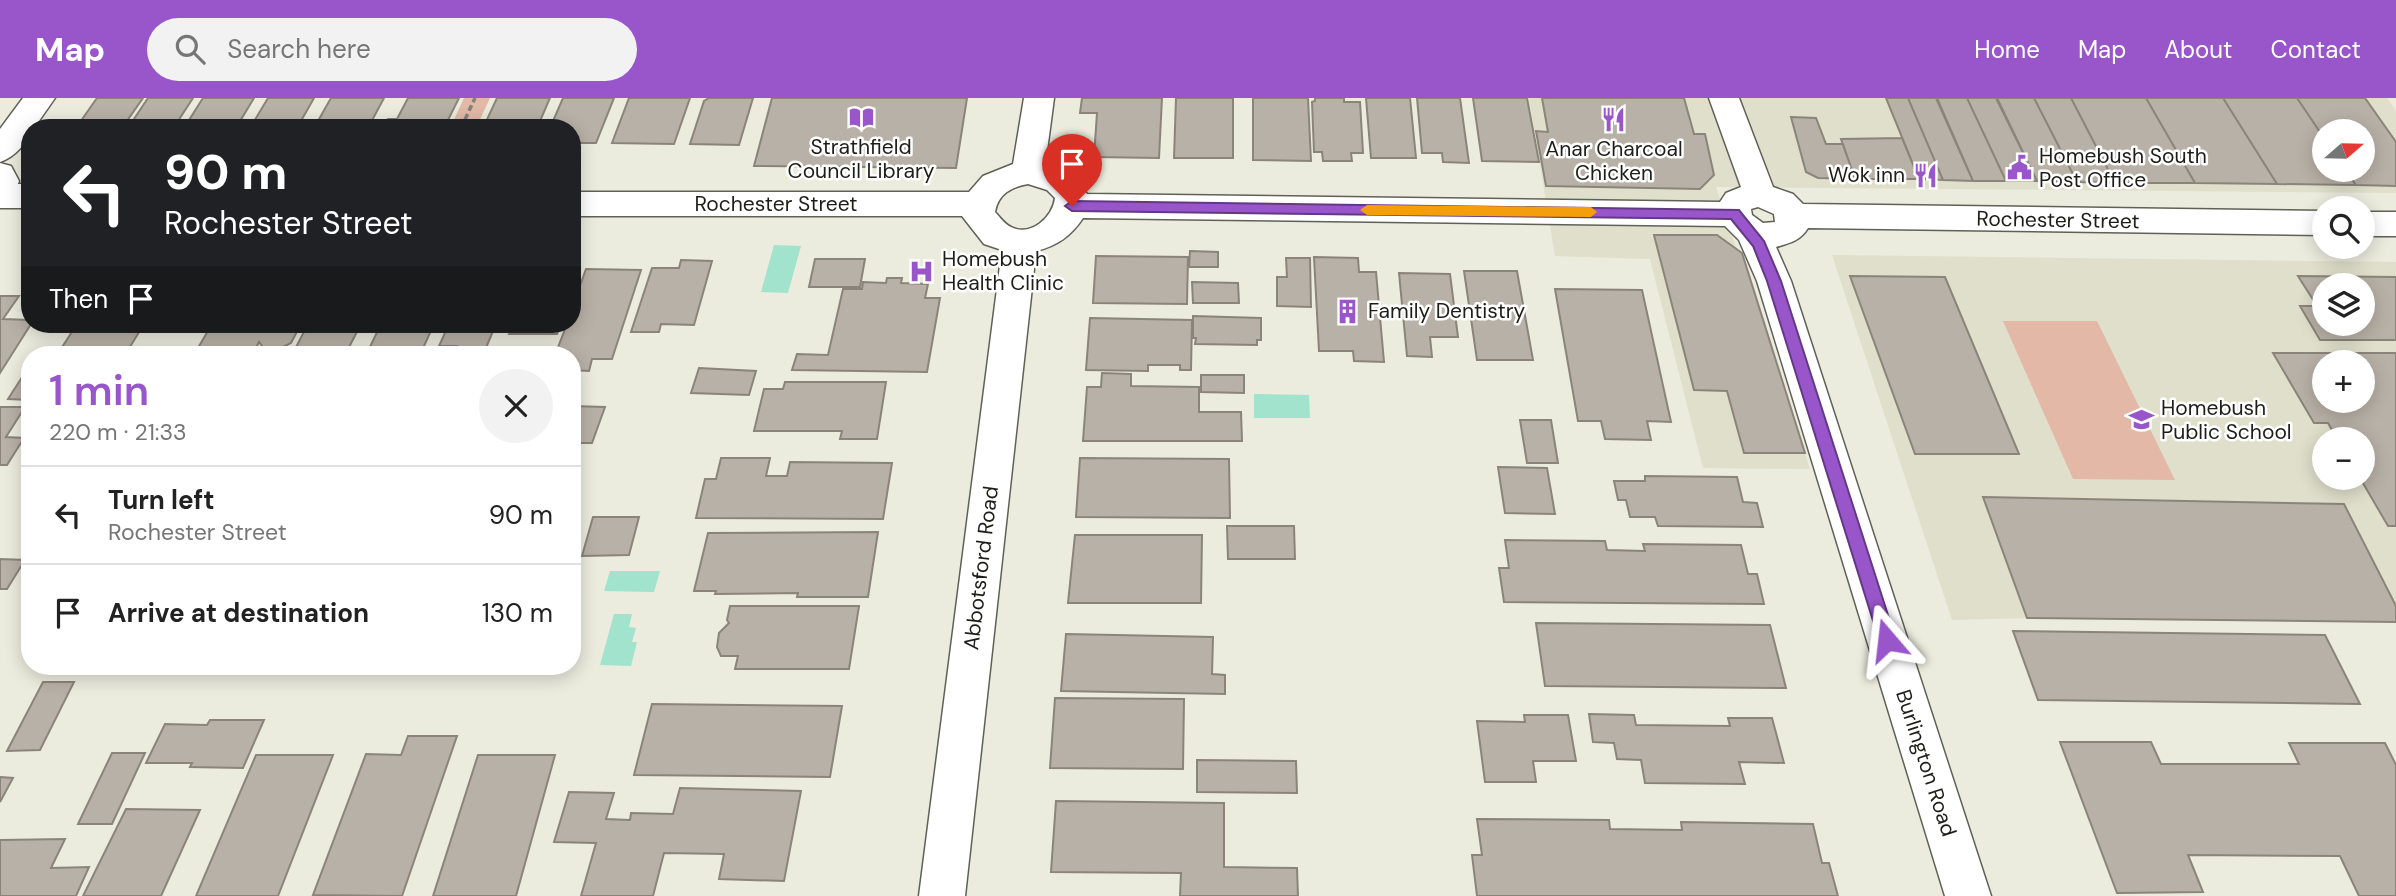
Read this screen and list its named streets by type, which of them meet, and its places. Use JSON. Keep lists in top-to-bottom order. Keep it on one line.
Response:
{"streets":{"street":["Rochester Street","Abbotsford Road","Burlington Road"]},"crossings":[["Rochester Street","Abbotsford Road"],["Rochester Street","Burlington Road"]],"places":{"library":["Strathfield Council Library"],"restaurant":["Anar Charcoal Chicken","Wok inn"],"public building":["Homebush South Post Office"],"hospital":["Homebush Health Clinic"],"building":["Family Dentistry"],"school or university":["Homebush Public School"]},"north":"right","page":{"header":"Map","search":"Search here","nav":["Home","Map","About","Contact"],"map_buttons":["+","−"],"turn":["90 m","Rochester Street"],"then":"Then","heading":["1 min","220 m · 21:33"],"list":[{"name":"Turn left","note":"Rochester Street","value":"90 m"},{"name":"Arrive at destination","value":"130 m"}]}}
